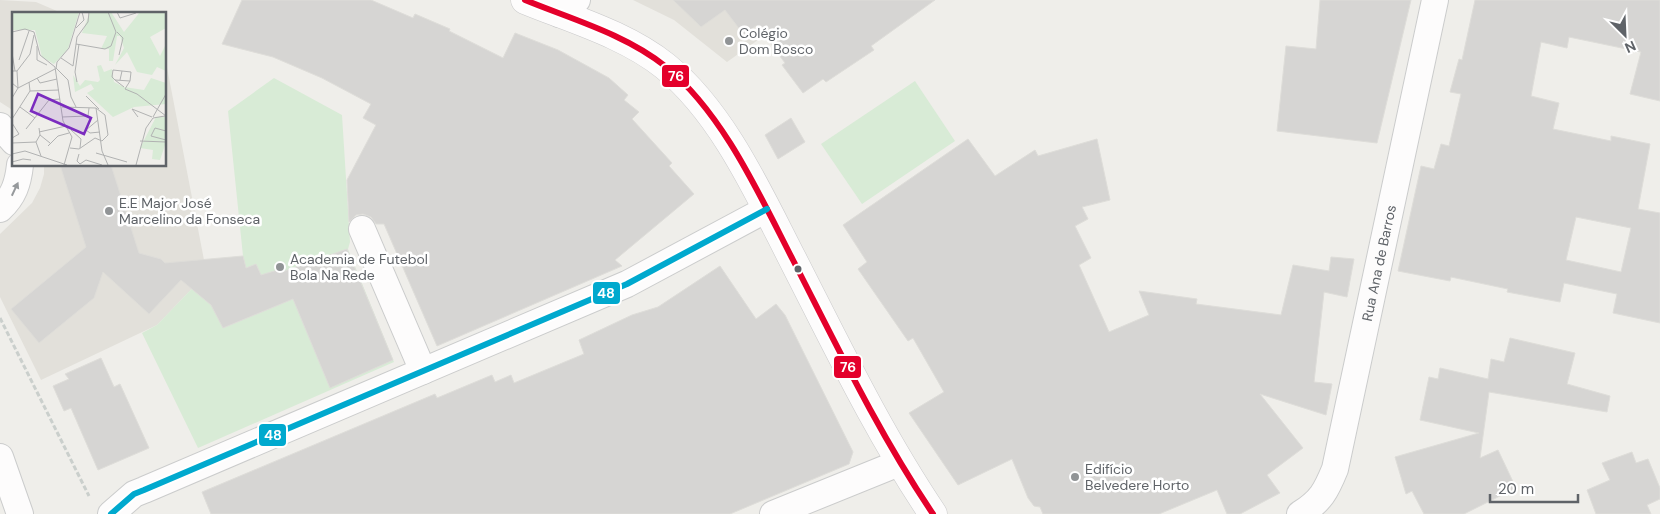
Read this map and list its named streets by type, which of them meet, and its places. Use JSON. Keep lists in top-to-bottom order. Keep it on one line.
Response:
{"streets":{"street":["Rua Ana de Barros"]},"places":["Colégio Dom Bosco","E.E Major José Marcelino da Fonseca","Academia de Futebol Bola Na Rede","Edifício Belvedere Horto"],"lines":["transit line 76","transit line 48"],"scale_bar":"20 m","north":"bottom right"}
